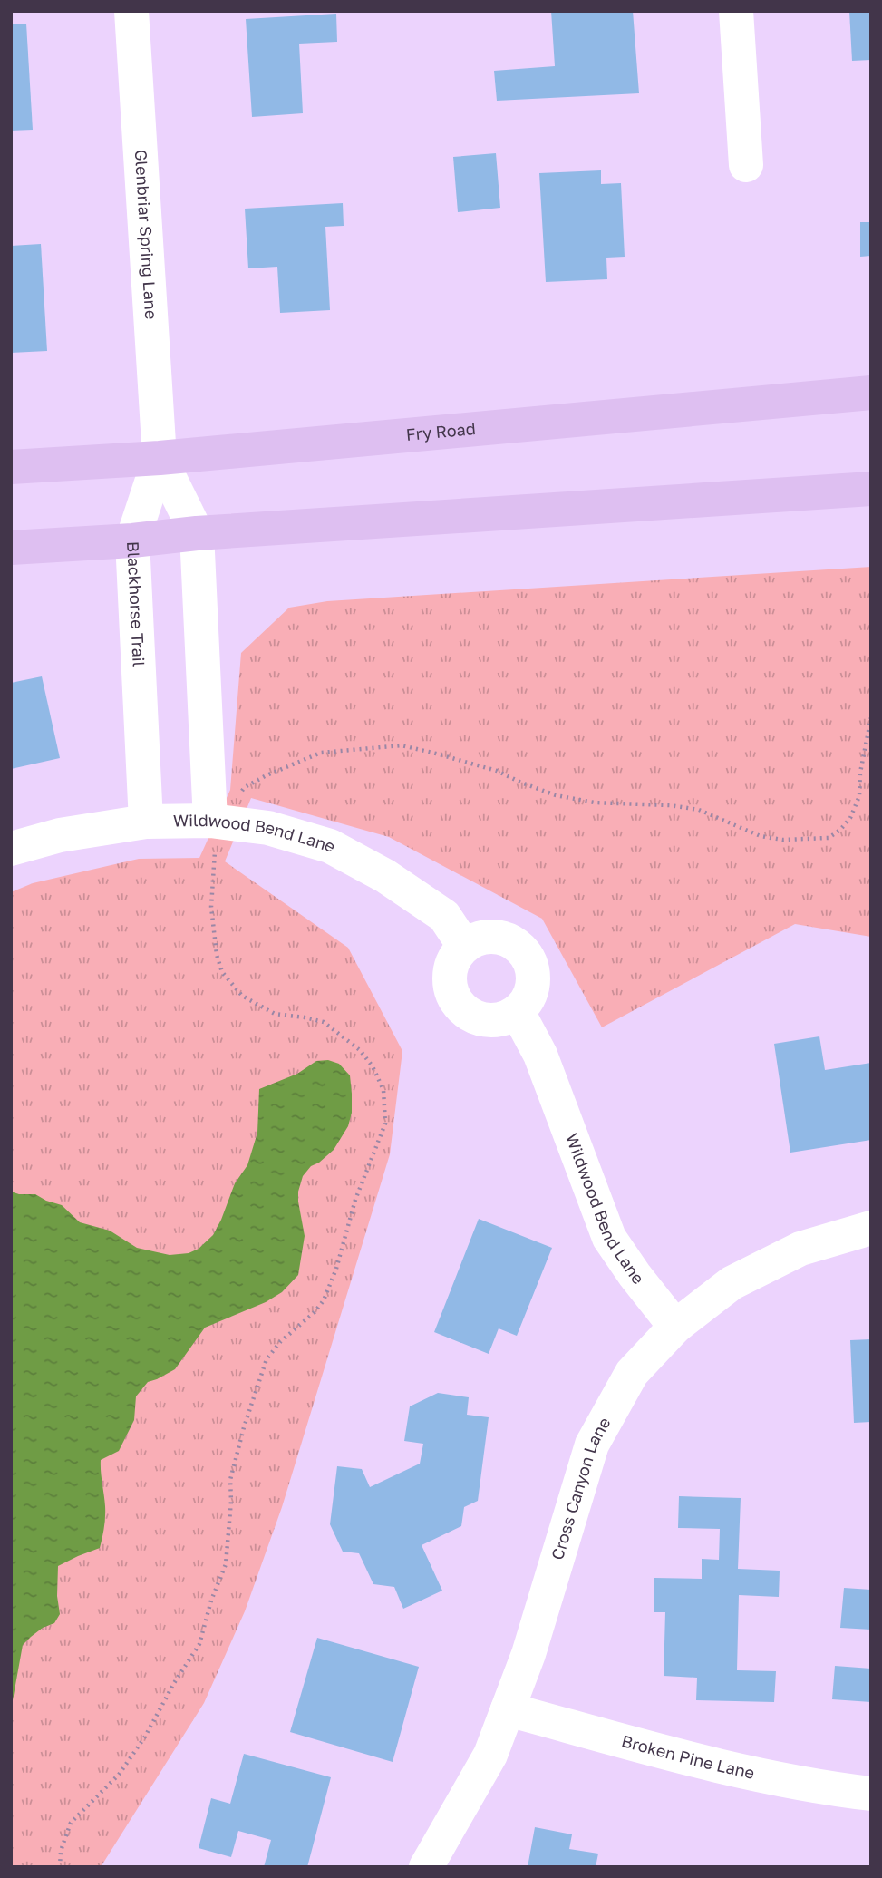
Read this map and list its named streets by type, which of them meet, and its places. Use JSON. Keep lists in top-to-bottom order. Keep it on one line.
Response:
{"streets":{"main road":["Fry Road"],"street":["Glenbriar Spring Lane","Blackhorse Trail","Wildwood Bend Lane","Cross Canyon Lane","Broken Pine Lane"]},"crossings":[["Glenbriar Spring Lane","Fry Road"],["Glenbriar Spring Lane","Blackhorse Trail"],["Fry Road","Blackhorse Trail"],["Blackhorse Trail","Wildwood Bend Lane"],["Wildwood Bend Lane","Cross Canyon Lane"],["Cross Canyon Lane","Broken Pine Lane"]]}
